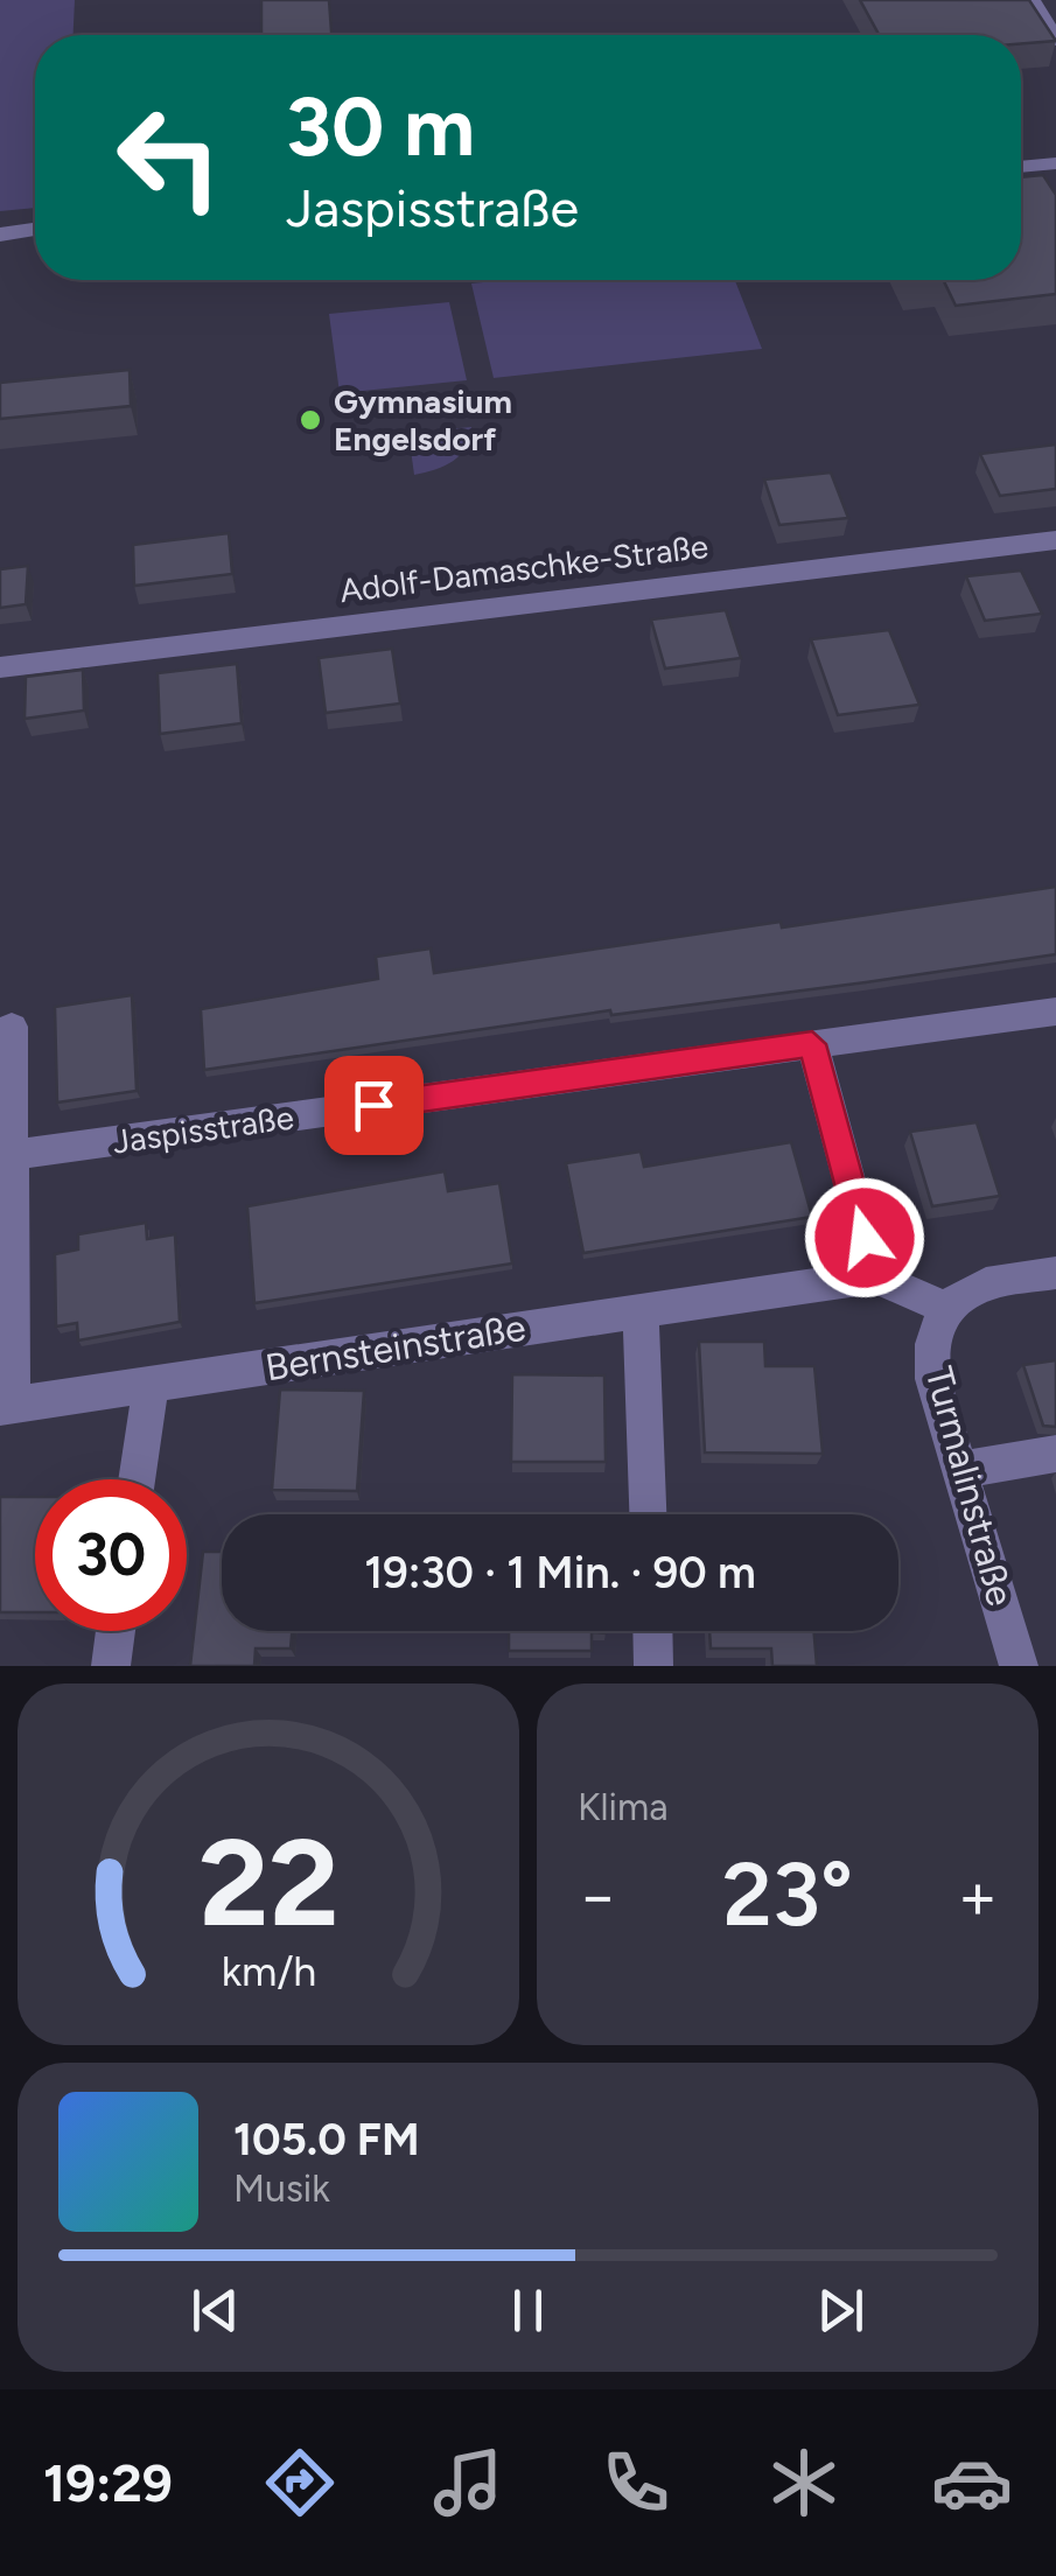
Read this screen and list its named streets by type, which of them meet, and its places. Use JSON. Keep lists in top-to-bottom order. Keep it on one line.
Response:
{"streets":{"street":["Adolf-Damaschke-Straße","Jaspisstraße","Bernsteinstraße","Turmalinstraße"]},"places":["Gymnasium Engelsdorf"],"page":{"turn":["30 m","Jaspisstraße"],"limit":"30","trip":"19:30 · 1 Min. · 90 m","tile":"Klima","heat":["−","23°","+"],"song":["105.0 FM","Musik"],"tabs":"19:29","gauge":["22","km/h"]}}
